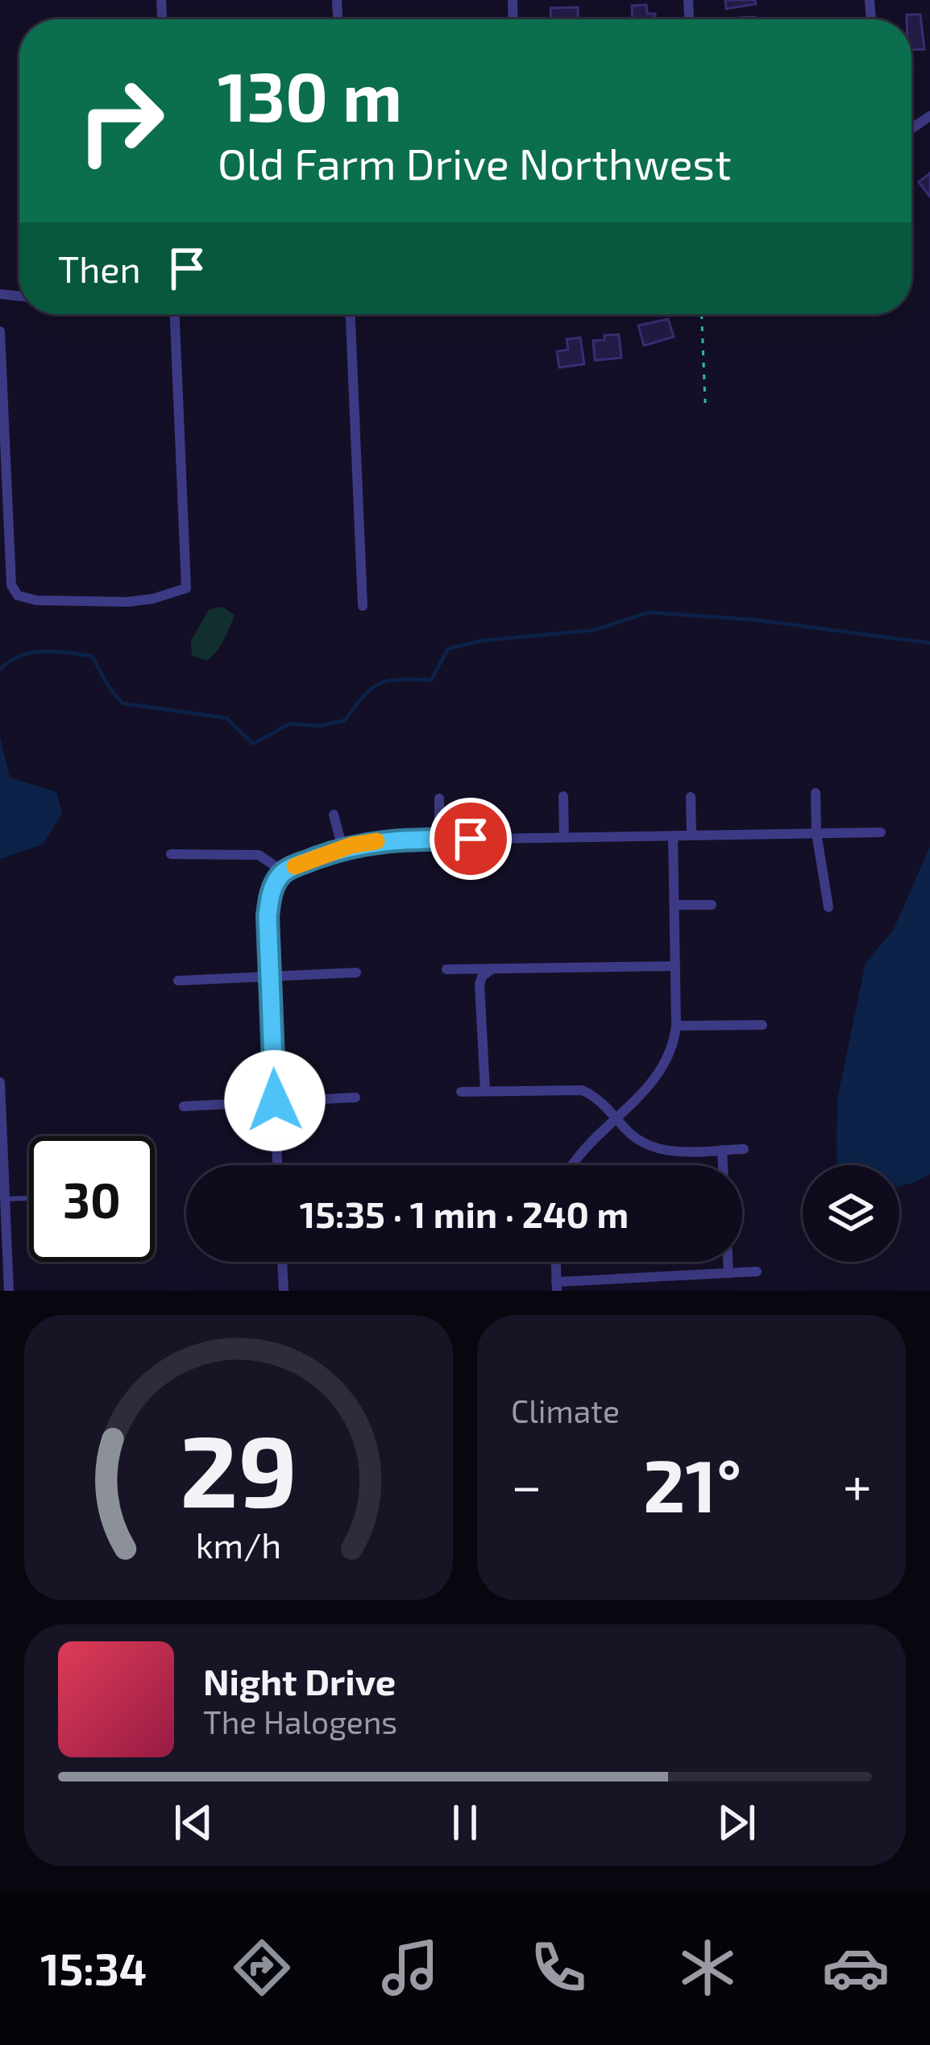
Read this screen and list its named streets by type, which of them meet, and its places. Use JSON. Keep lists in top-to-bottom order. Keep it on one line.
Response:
{"page":{"turn":["130 m","Old Farm Drive Northwest"],"then":"Then","limit":"30","trip":"15:35 · 1 min · 240 m","tile":"Climate","heat":["−","21°","+"],"song":["Night Drive","The Halogens"],"tabs":"15:34","gauge":["29","km/h"]}}
